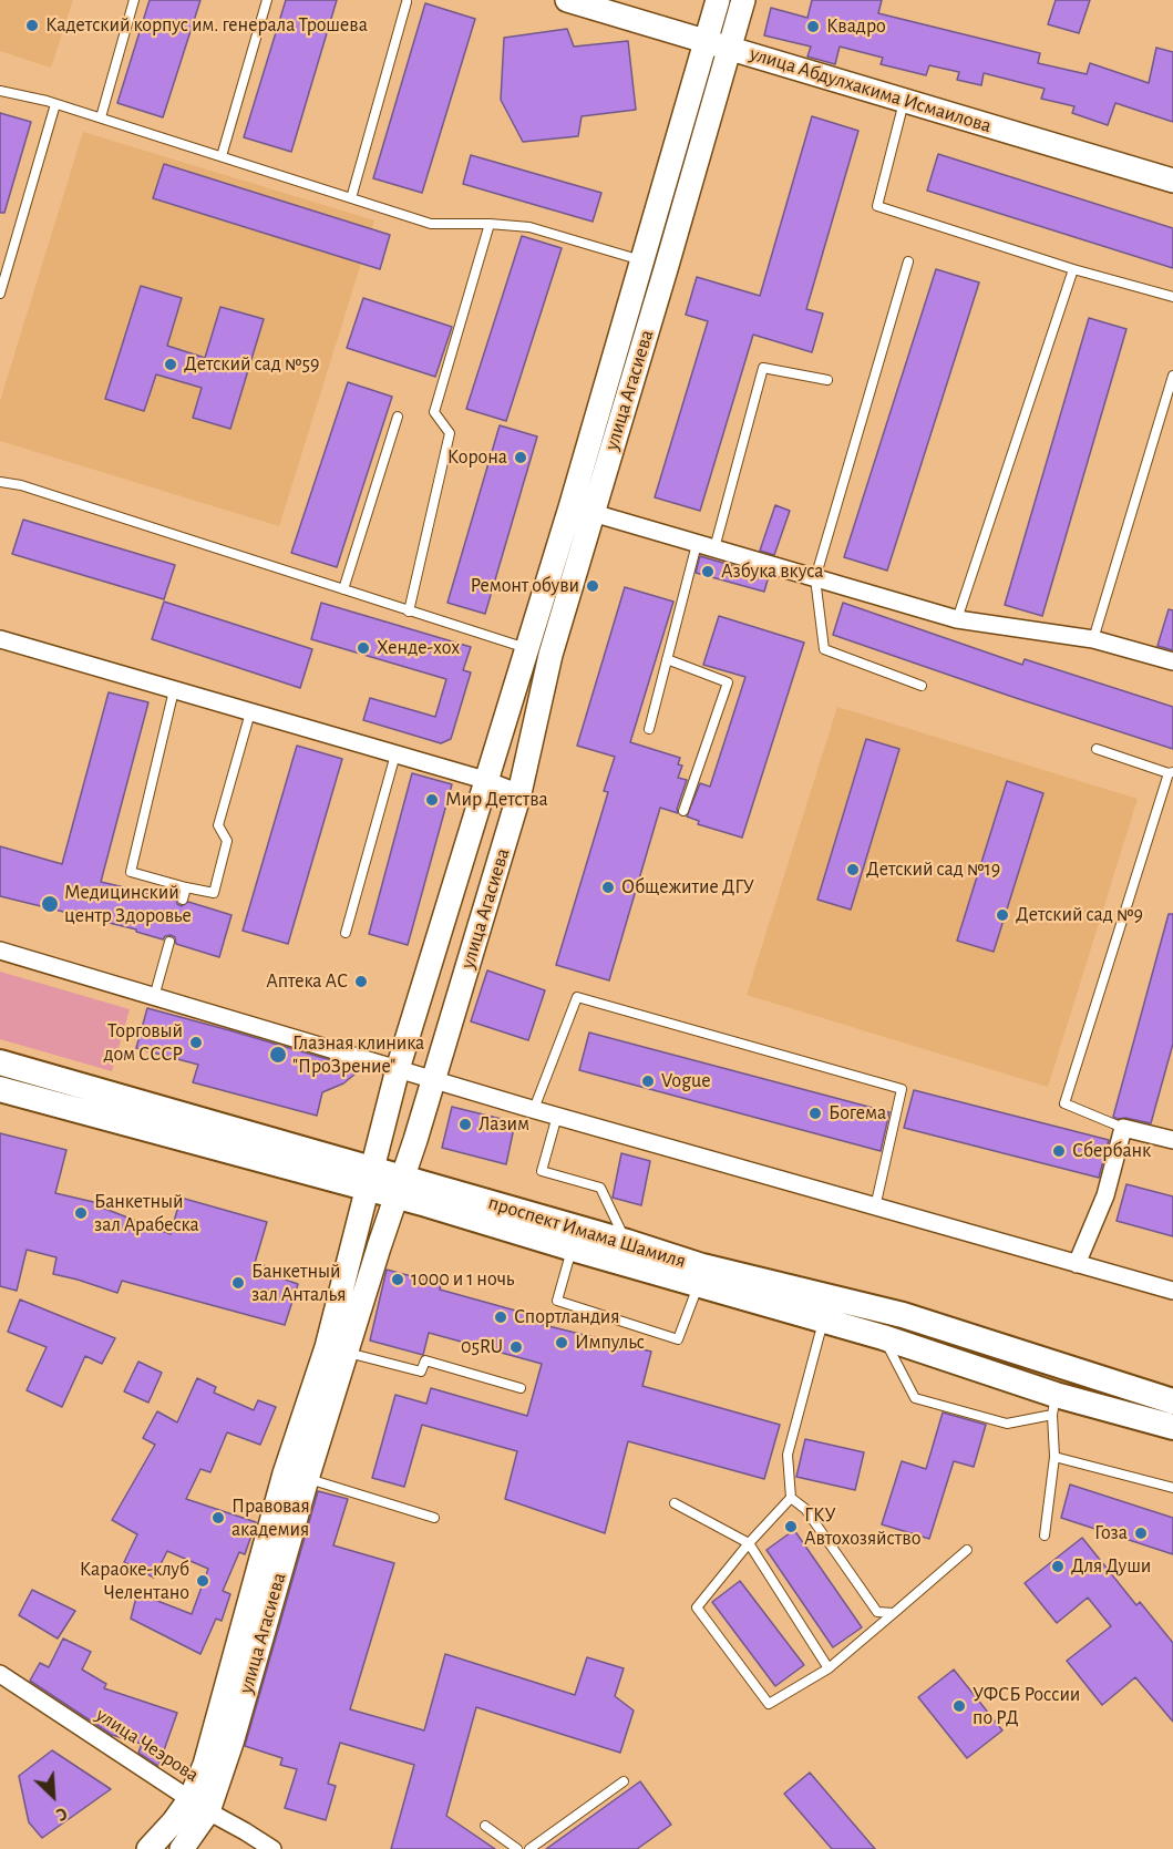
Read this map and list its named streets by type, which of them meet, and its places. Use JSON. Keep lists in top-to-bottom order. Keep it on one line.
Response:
{"streets":{"main road":["улица Абдулхакима Исмаилова","улица Агасиева","проспект Имама Шамиля"],"street":["улица Чеэрова"]},"crossings":[["улица Абдулхакима Исмаилова","улица Агасиева"],["улица Агасиева","проспект Имама Шамиля"],["улица Агасиева","улица Чеэрова"]],"places":["Кадетский корпус им. генерала Трошева","Квадро","Детский сад №59","Корона","Азбука вкуса","Ремонт обуви","Хенде-хох","Мир Детства","Детский сад №19","Общежитие ДГУ","Медицинский центр Здоровье","Детский сад №9","Аптека АС","Торговый дом СССР","Глазная клиника \"ПроЗрение\"","Vogue","Богема","Лазим","Сбербанк","Банкетный зал Арабеска","1000 и 1 ночь","Банкетный зал Анталья","Спортландия","Импульс","05RU","Правовая академия","ГКУ Автохозяйство","Гоза","Для Души","Караоке-клуб Челентано","УФСБ России по РД"],"north":"bottom right"}
